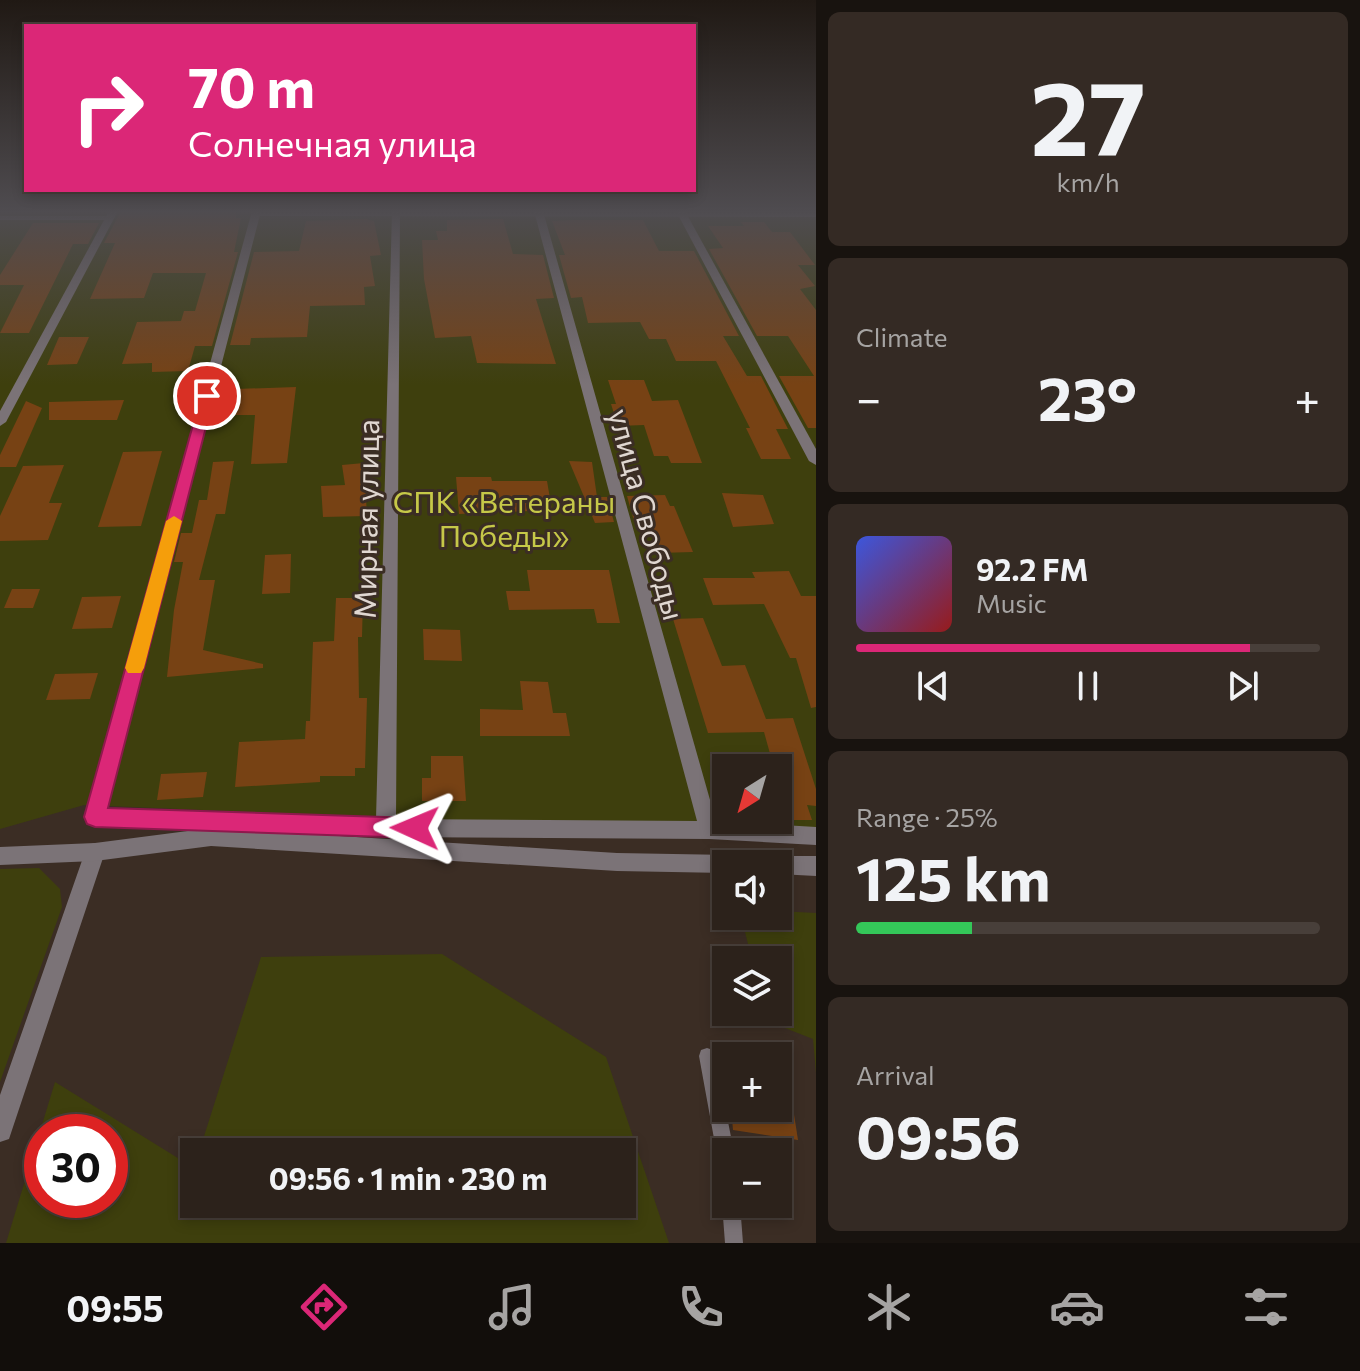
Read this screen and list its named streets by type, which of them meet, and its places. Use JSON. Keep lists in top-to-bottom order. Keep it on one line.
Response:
{"streets":{"street":["улица Свободы","Мирная улица"]},"parks":["СПК «Ветераны Победы»"],"north":"bottom left","page":{"tile":[["27","km/h"],"Climate",["Range · 25%","125 km"],["Arrival","09:56"]],"turn":["70 m","Солнечная улица"],"heat":["−","23°","+"],"song":["92.2 FM","Music"],"map_buttons":["+","−"],"limit":"30","trip":"09:56 · 1 min · 230 m","tabs":"09:55"}}
